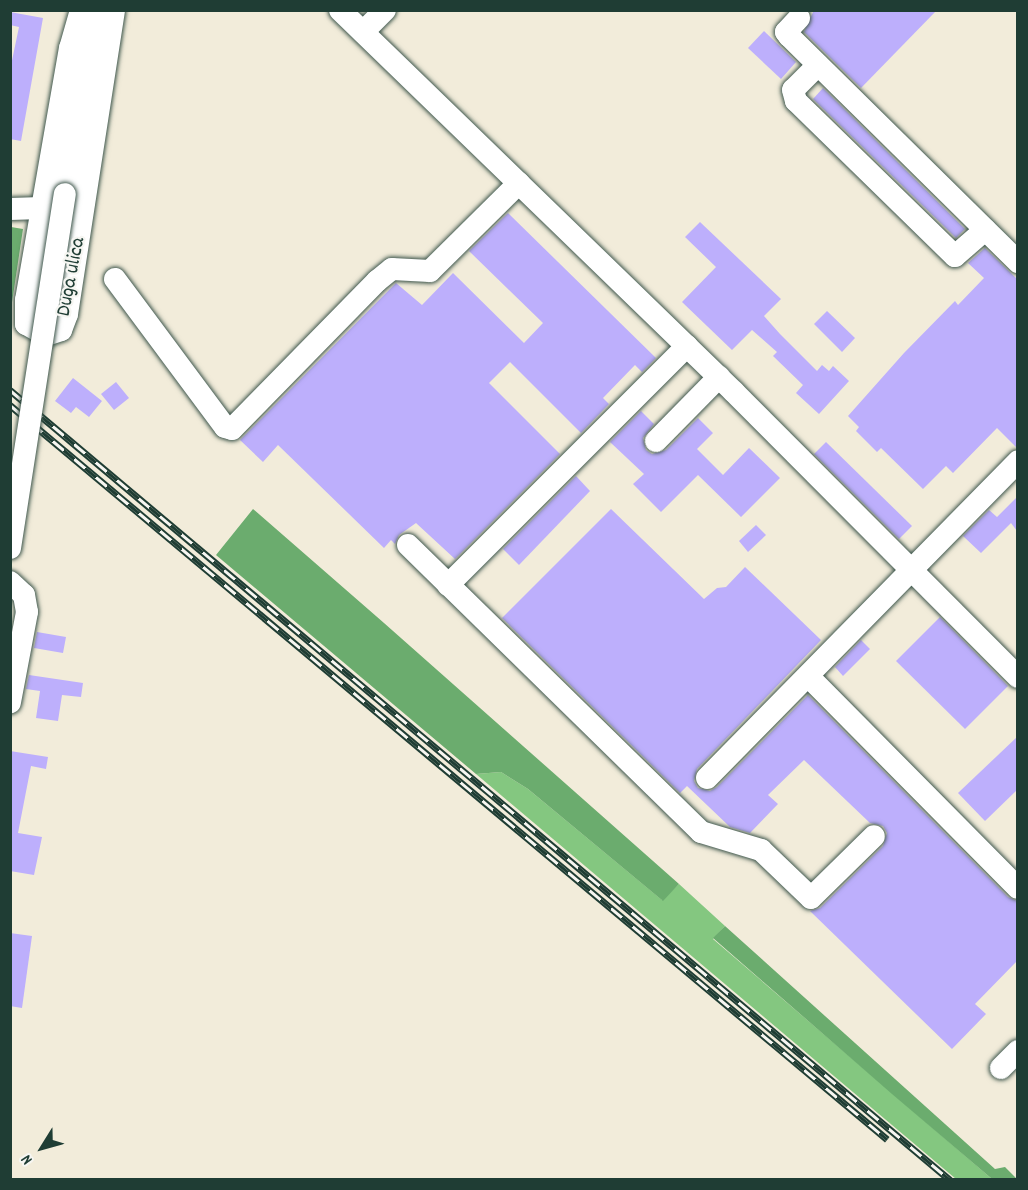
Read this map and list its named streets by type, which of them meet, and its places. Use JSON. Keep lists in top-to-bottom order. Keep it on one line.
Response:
{"streets":{"street":["Duga ulica"]},"north":"bottom left"}
